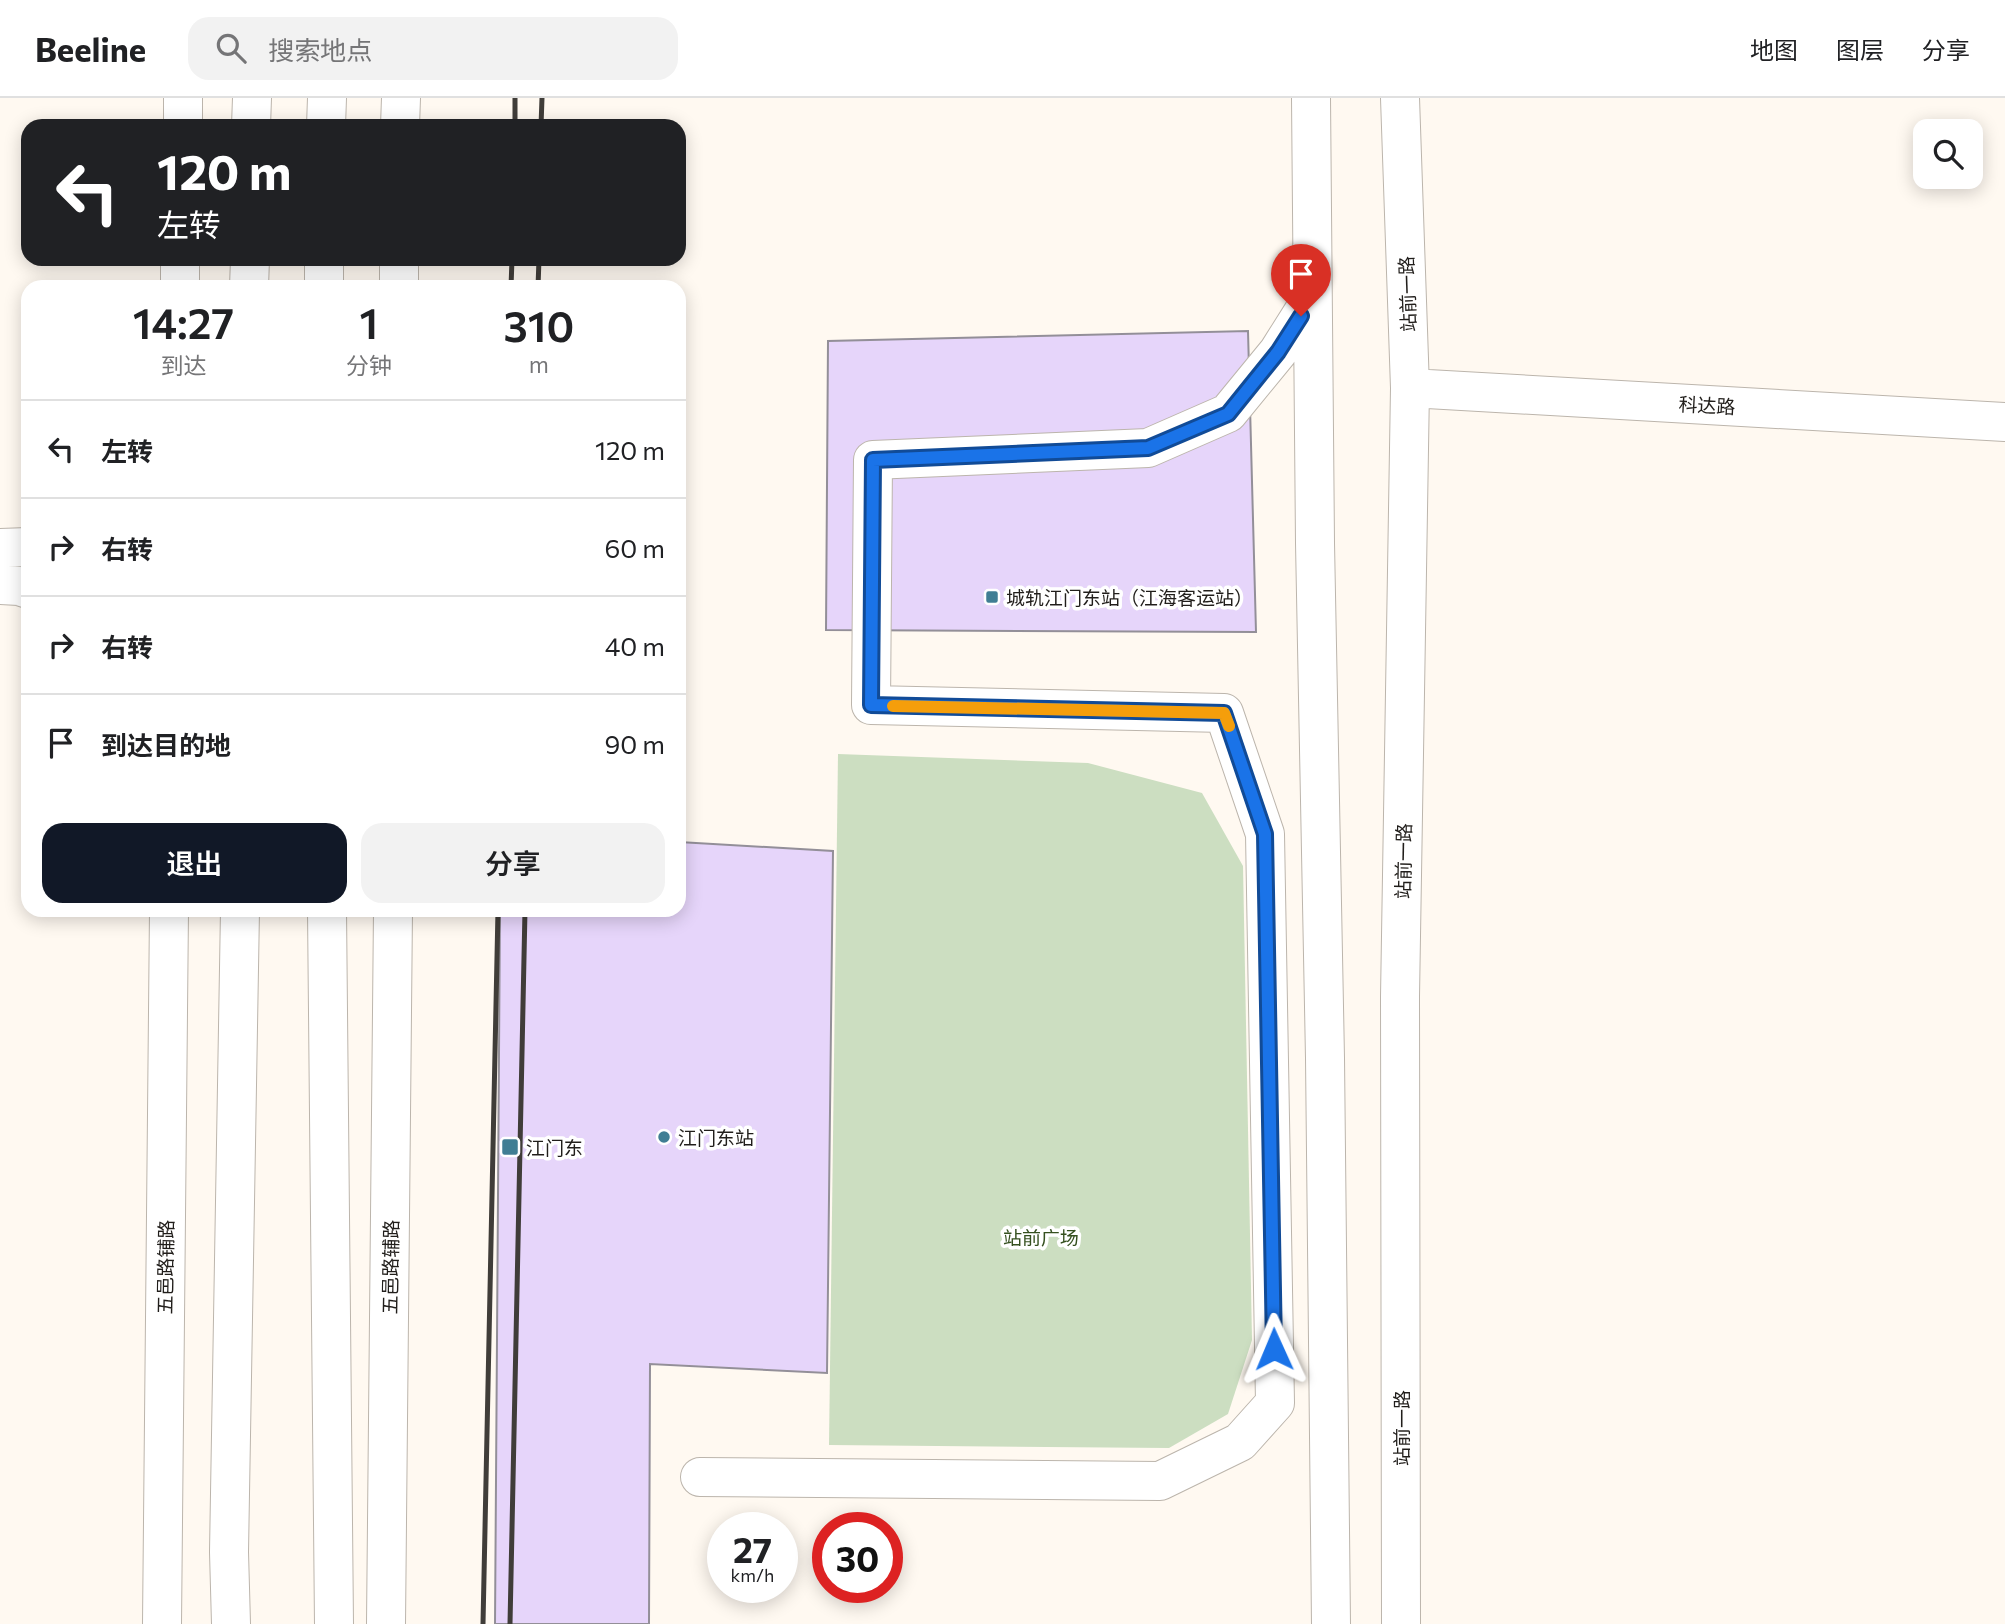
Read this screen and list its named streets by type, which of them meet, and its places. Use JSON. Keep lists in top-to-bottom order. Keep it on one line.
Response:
{"streets":{"main road":["站前一路","科达路","五邑路铺路","五邑路辅路"]},"crossings":[["站前一路","科达路"]],"parks":["站前广场"],"places":{"transit":["城轨江门东站（江海客运站）","江门东"],"other":["江门东站"]},"page":{"header":"Beeline","search":"搜索地点","nav":["地图","图层","分享"],"turn":["120 m","左转"],"eta":["14:27","到达","1","分钟","310","m"],"list":[{"name":"左转","value":"120 m"},{"name":"右转","value":"60 m"},{"name":"右转","value":"40 m"},{"name":"到达目的地","value":"90 m"}],"buttons":["退出","分享"],"speed":"27 km/h","limit":"30"}}
